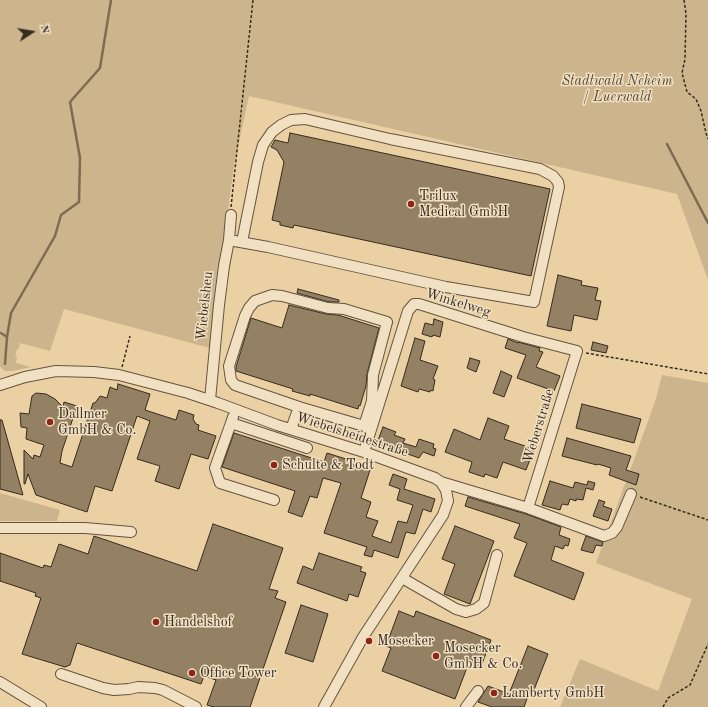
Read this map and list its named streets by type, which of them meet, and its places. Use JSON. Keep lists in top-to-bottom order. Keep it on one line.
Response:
{"streets":{"street":["Winkelweg","Wiebelsheu","Weberstraße","Wiebelsheidestraße"]},"crossings":[["Winkelweg","Weberstraße"],["Winkelweg","Wiebelsheidestraße"],["Wiebelsheu","Wiebelsheidestraße"],["Weberstraße","Wiebelsheidestraße"]],"parks":["Stadtwald Neheim / Luerwald"],"places":["Trilux Medical GmbH","Dallmer GmbH & Co.","Schulte & Todt","Handelshof","Mosecker","Mosecker GmbH & Co.","Office Tower","Lamberty GmbH"],"north":"right"}
